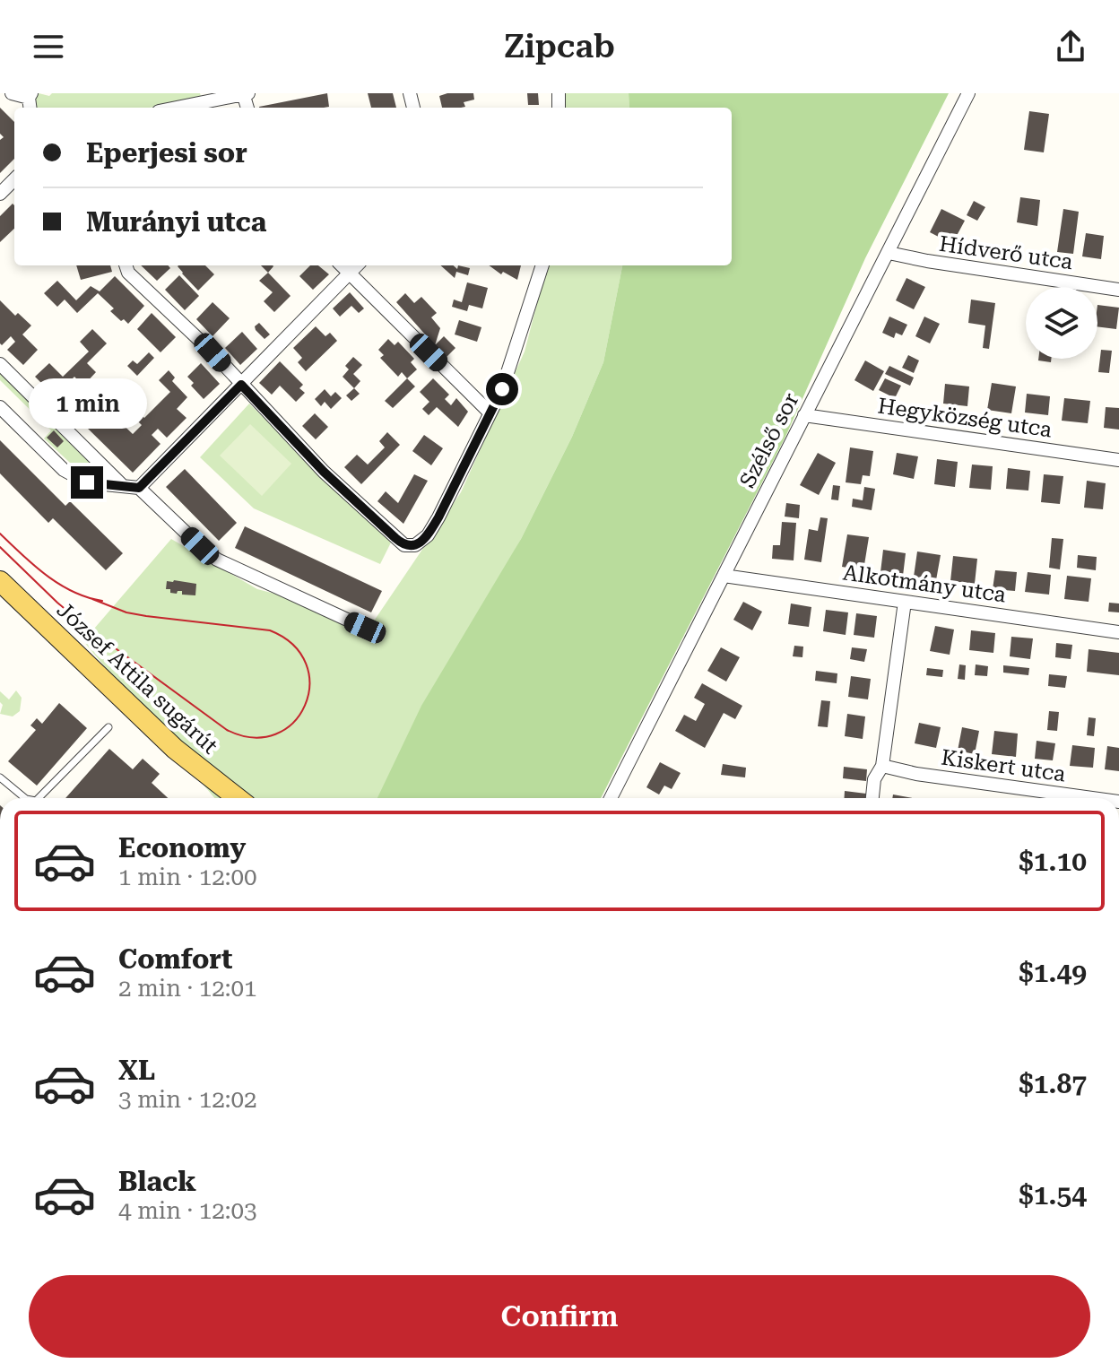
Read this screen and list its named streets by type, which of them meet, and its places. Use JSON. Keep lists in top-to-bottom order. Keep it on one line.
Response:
{"streets":{"main road":["József Attila sugárút"],"street":["Hídverő utca","Hegyközség utca","Szélső sor","Alkotmány utca","Kiskert utca"]},"crossings":[["Hídverő utca","Szélső sor"],["Hegyközség utca","Szélső sor"],["Szélső sor","Alkotmány utca"]],"page":{"header":"Zipcab","banner":["Eperjesi sor","Murányi utca"],"bubble":"1 min","list":[{"name":"Economy","note":"1 min · 12:00","value":"$1.10"},{"name":"Comfort","note":"2 min · 12:01","value":"$1.49"},{"name":"XL","note":"3 min · 12:02","value":"$1.87"},{"name":"Black","note":"4 min · 12:03","value":"$1.54"}],"buttons":"Confirm"}}
